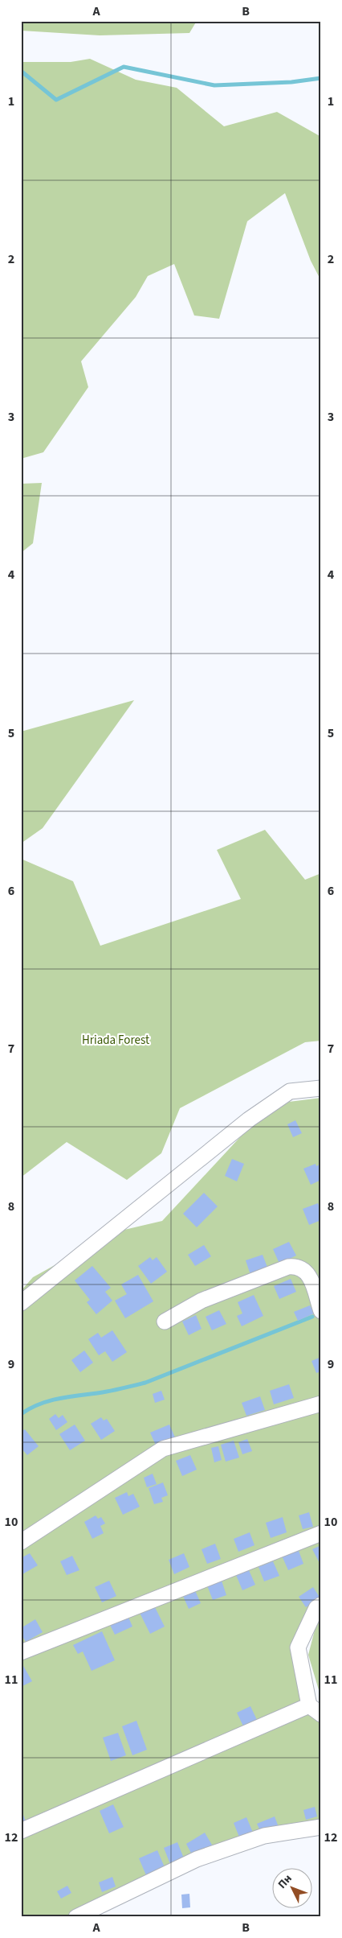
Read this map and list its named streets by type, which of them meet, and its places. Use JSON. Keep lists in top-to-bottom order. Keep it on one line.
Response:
{"parks":["Hriada Forest"],"north":"top left","grid":{"columns":["A","B"],"rows":["1","2","3","4","5","6","7","8","9","10","11","12"]}}
